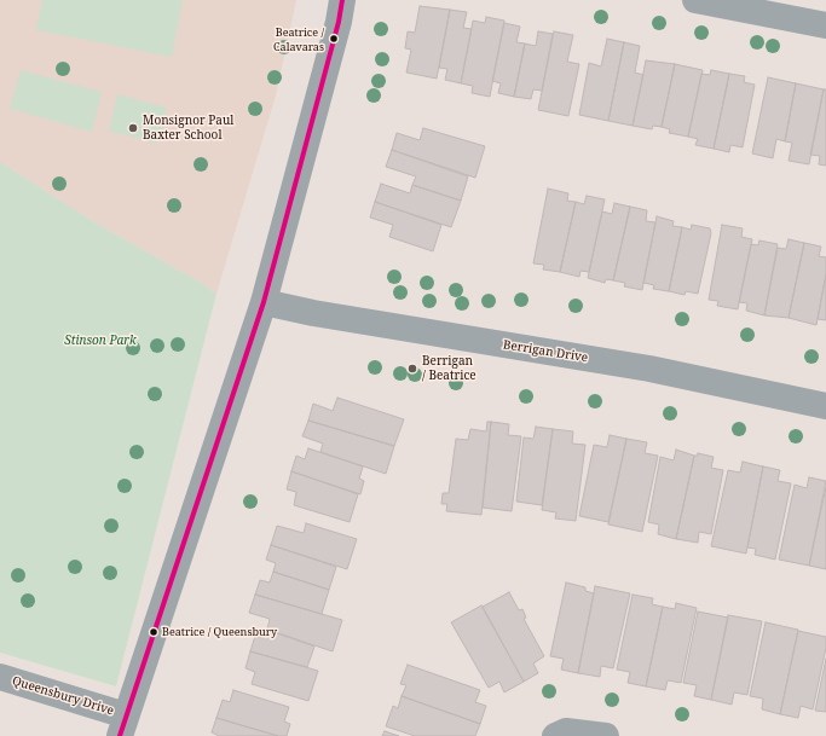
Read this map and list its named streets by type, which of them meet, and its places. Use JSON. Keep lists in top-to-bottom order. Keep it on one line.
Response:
{"streets":{"street":["Berrigan Drive","Queensbury Drive"]},"parks":["Stinson Park"],"places":["Beatrice / Calavaras","Monsignor Paul Baxter School","Berrigan / Beatrice","Beatrice / Queensbury"]}
